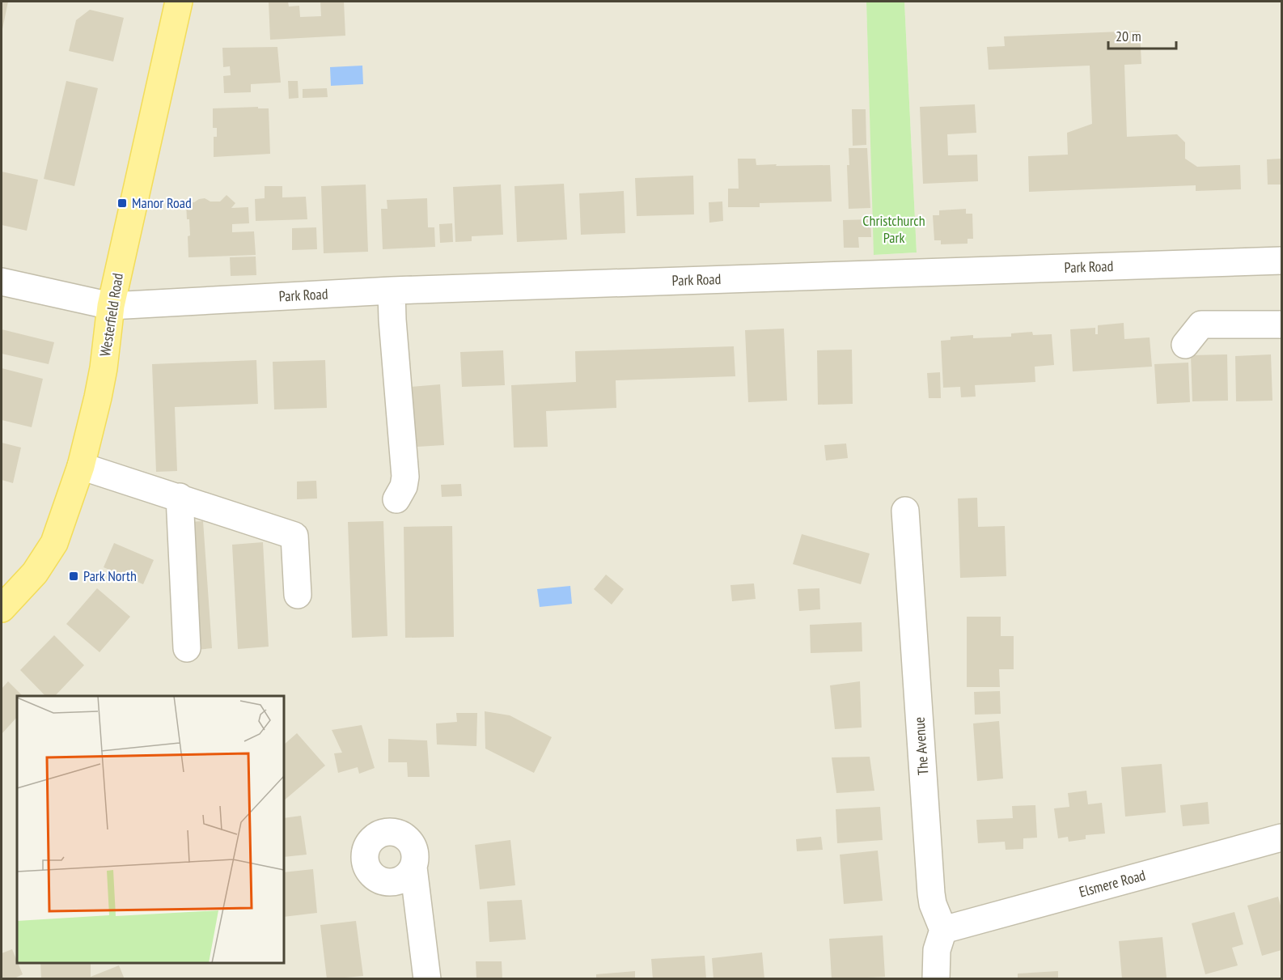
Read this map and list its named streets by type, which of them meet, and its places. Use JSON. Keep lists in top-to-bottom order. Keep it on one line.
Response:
{"streets":{"main road":["Westerfield Road"],"street":["Park Road","The Avenue","Elsmere Road"]},"crossings":[["Park Road","Westerfield Road"],["The Avenue","Elsmere Road"]],"parks":["Christchurch Park"],"places":{"transit":["Manor Road","Park North"]},"scale_bar":"20 m"}
